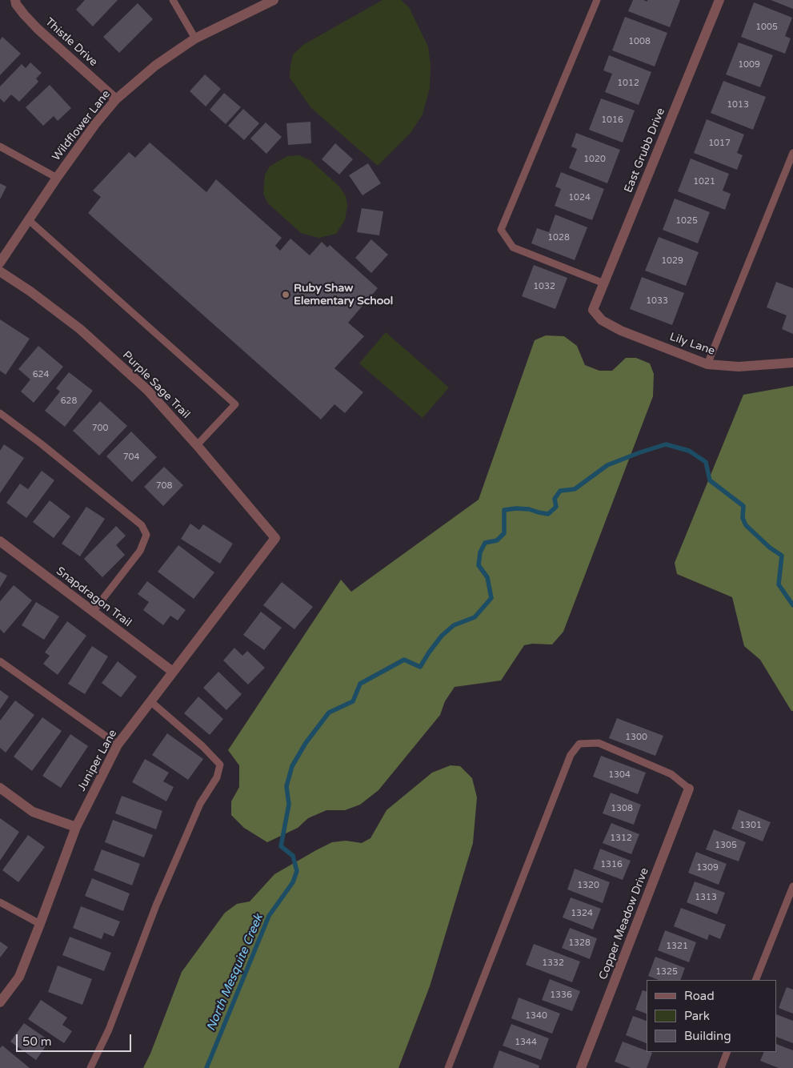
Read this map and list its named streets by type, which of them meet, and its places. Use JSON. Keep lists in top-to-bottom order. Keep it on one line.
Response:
{"streets":{"street":["Thistle Drive","Wildflower Lane","East Grubb Drive","Lily Lane","Purple Sage Trail","Snapdragon Trail","Juniper Lane","Copper Meadow Drive"]},"crossings":[["Thistle Drive","Wildflower Lane"],["East Grubb Drive","Lily Lane"],["Purple Sage Trail","Juniper Lane"],["Snapdragon Trail","Juniper Lane"]],"water":["North Mesquite Creek"],"places":["Ruby Shaw Elementary School"],"house_numbers":["1005","1008","1009","1012","1013","1016","1017","1020","1021","1024","1025","1028","1029","1032","1033","624","628","700","704","708","1300","1304","1308","1301","1312","1305","1316","1309","1320","1313","1324","1328","1321","1332","1325","1336","1340","1344"],"legend":["Road","Park","Building"],"scale_bar":"50 m"}
